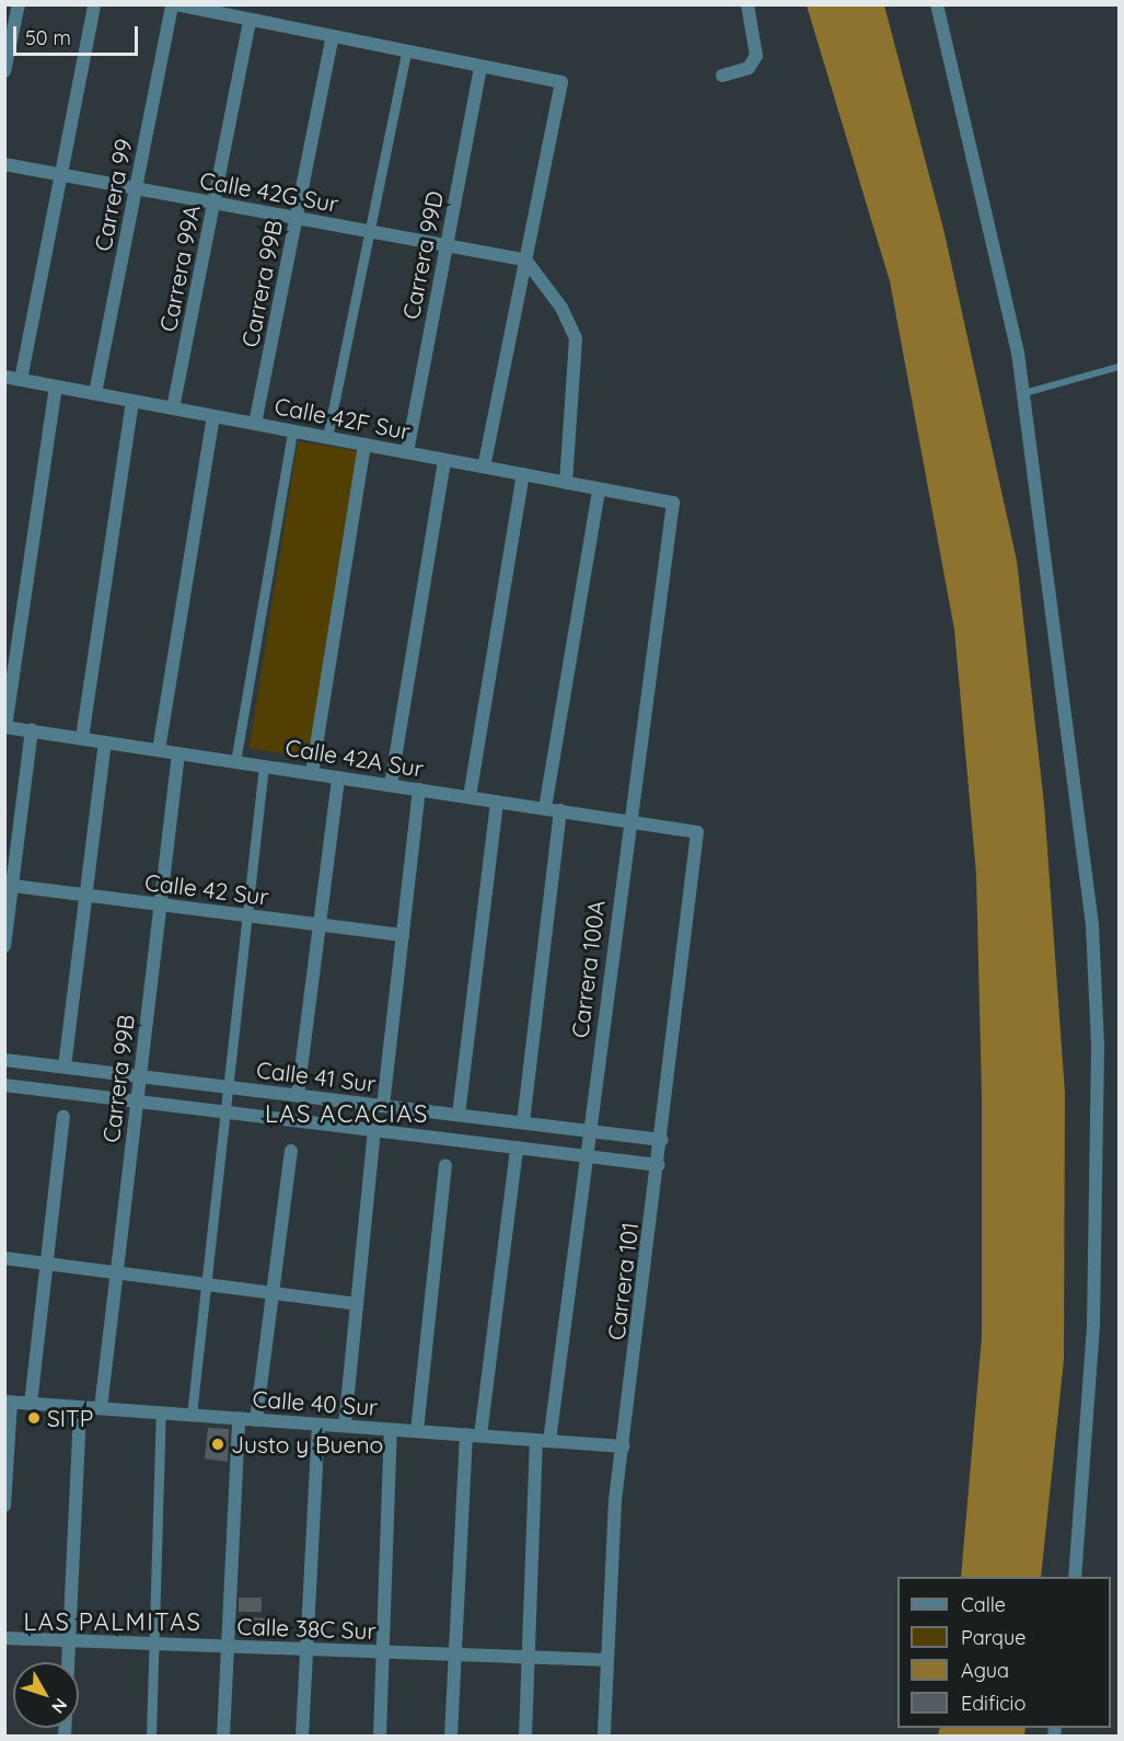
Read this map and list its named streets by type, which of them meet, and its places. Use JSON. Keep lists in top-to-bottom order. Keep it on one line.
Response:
{"streets":{"street":["Calle 42G Sur","Carrera 99","Carrera 99D","Carrera 99A","Carrera 99B","Calle 42F Sur","Calle 42A Sur","Calle 42 Sur","Carrera 100A","Calle 41 Sur","Carrera 101","Calle 40 Sur","Calle 38C Sur"]},"crossings":[["Calle 42G Sur","Carrera 99"],["Calle 42G Sur","Carrera 99D"],["Calle 42G Sur","Carrera 99A"],["Calle 42G Sur","Carrera 99B"],["Carrera 99","Calle 42F Sur"],["Carrera 99D","Calle 42F Sur"],["Carrera 99A","Calle 42F Sur"],["Carrera 99B","Calle 42F Sur"],["Carrera 99B","Calle 42A Sur"],["Carrera 99B","Calle 42 Sur"],["Carrera 99B","Calle 41 Sur"],["Carrera 99B","Calle 40 Sur"],["Calle 42F Sur","Carrera 100A"],["Calle 42A Sur","Carrera 100A"],["Calle 42A Sur","Carrera 101"],["Carrera 100A","Calle 41 Sur"],["Carrera 100A","Calle 40 Sur"],["Carrera 100A","Calle 38C Sur"],["Calle 41 Sur","Carrera 101"],["Carrera 101","Calle 40 Sur"],["Carrera 101","Calle 38C Sur"]],"districts":["LAS ACACIAS","LAS PALMITAS"],"places":["SITP","Justo y Bueno"],"legend":["Calle","Parque","Agua","Edificio"],"scale_bar":"50 m","north":"bottom right"}
